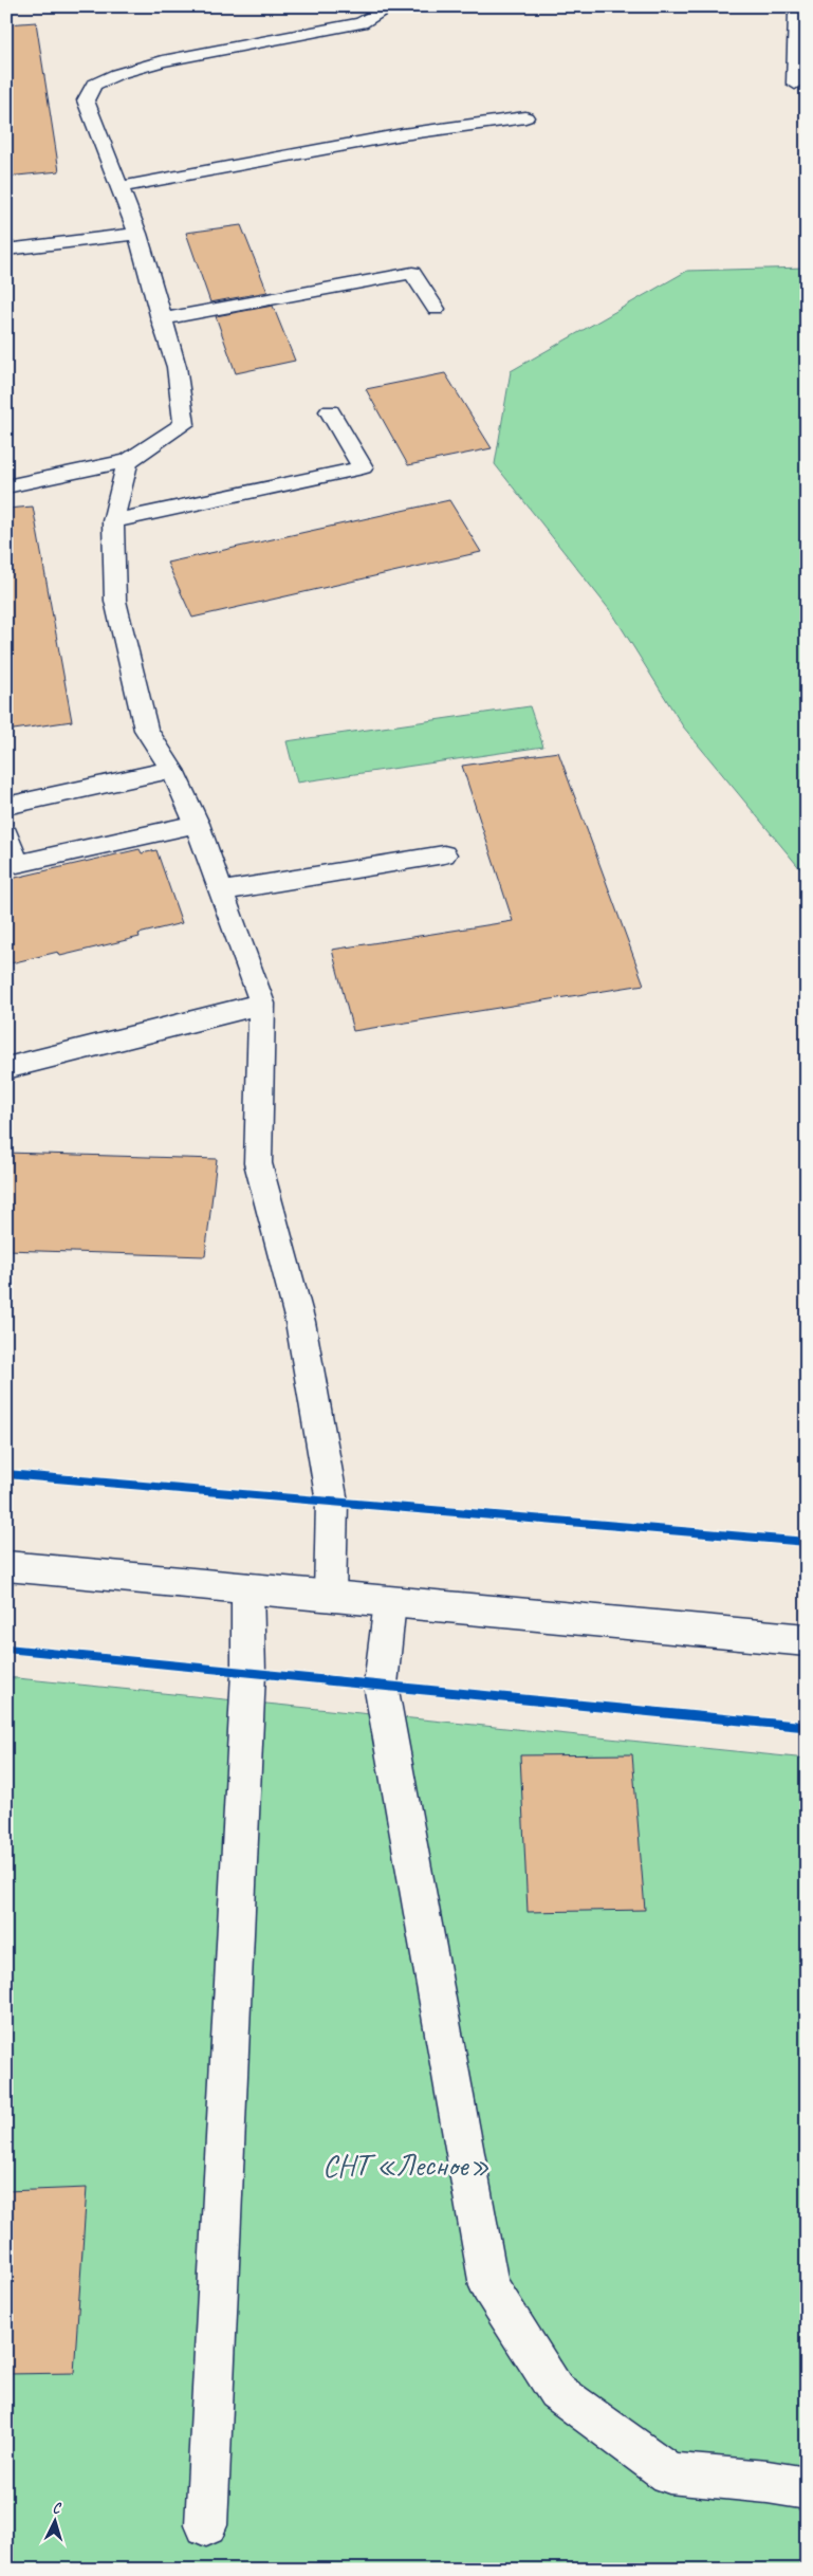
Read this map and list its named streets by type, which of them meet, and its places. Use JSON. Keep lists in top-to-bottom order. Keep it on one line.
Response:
{"parks":["СНТ «Лесное»"],"north":"top"}
